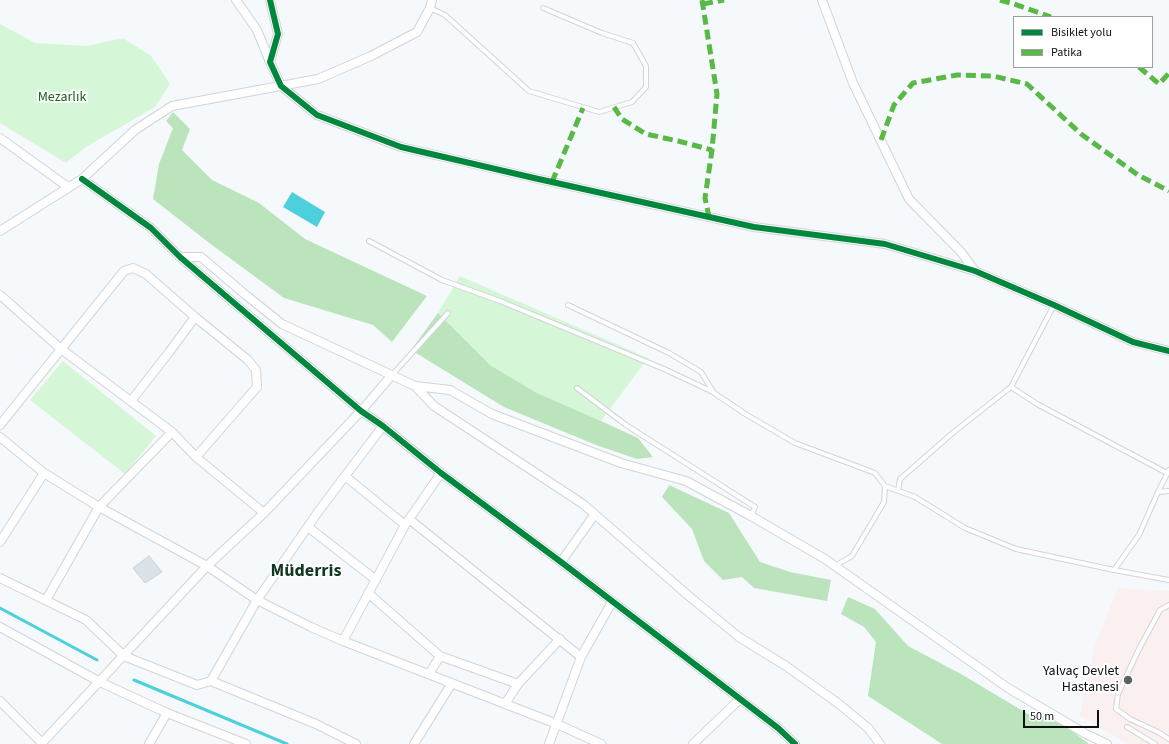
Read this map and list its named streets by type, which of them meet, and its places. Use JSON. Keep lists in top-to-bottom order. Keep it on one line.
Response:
{"districts":["Müderris"],"parks":["Mezarlık"],"places":["Yalvaç Devlet Hastanesi"],"legend":["Bisiklet yolu","Patika"],"scale_bar":"50 m"}
